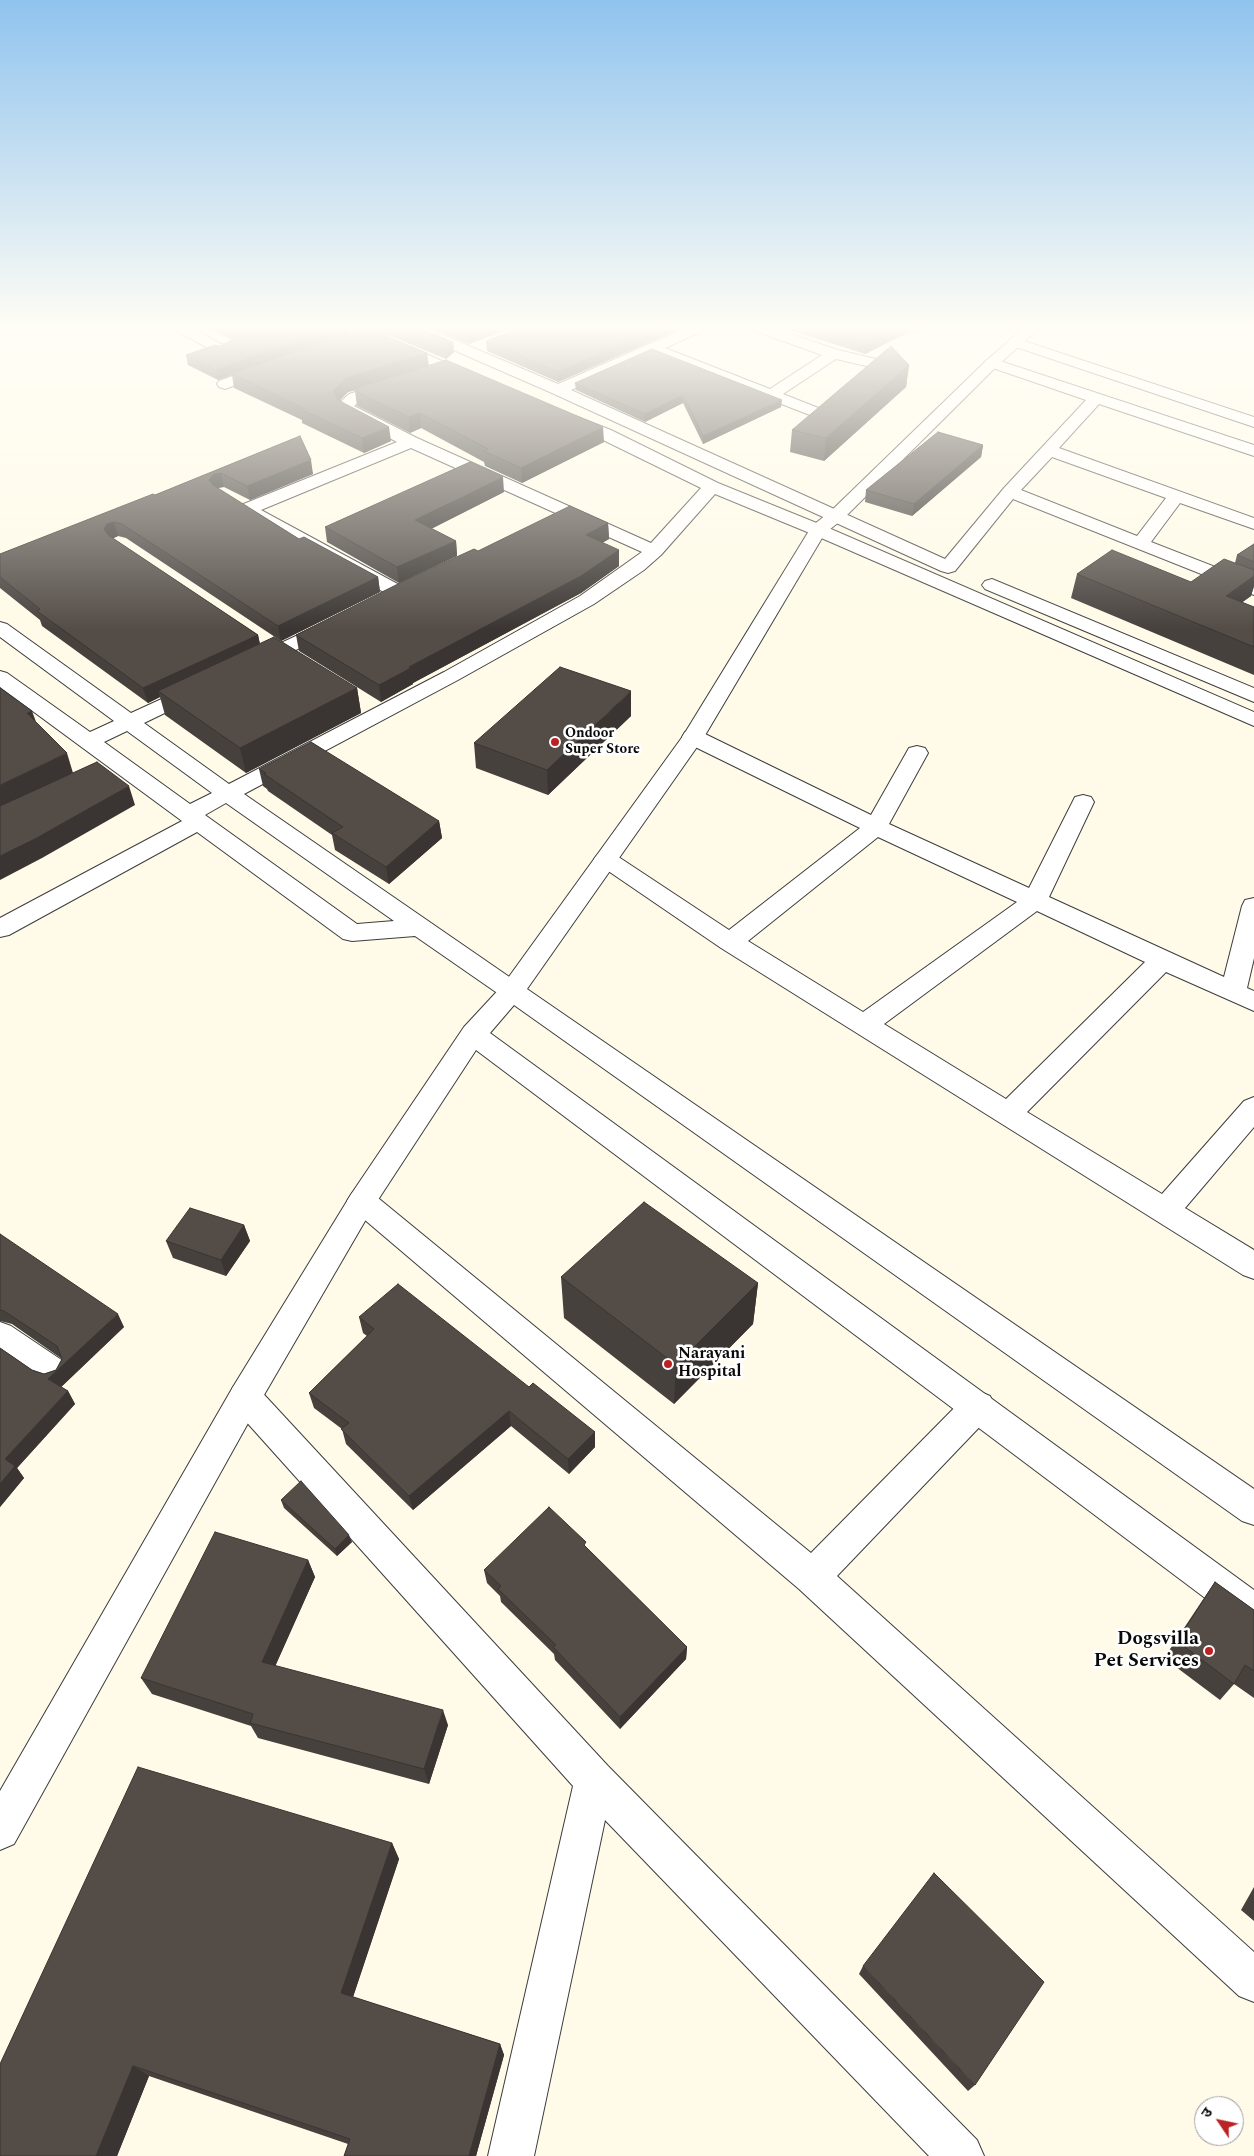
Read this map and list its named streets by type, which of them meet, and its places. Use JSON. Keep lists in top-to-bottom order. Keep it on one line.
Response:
{"places":["Ondoor Super Store","Narayani Hospital","Dogsvilla Pet Services"],"north":"top left"}
